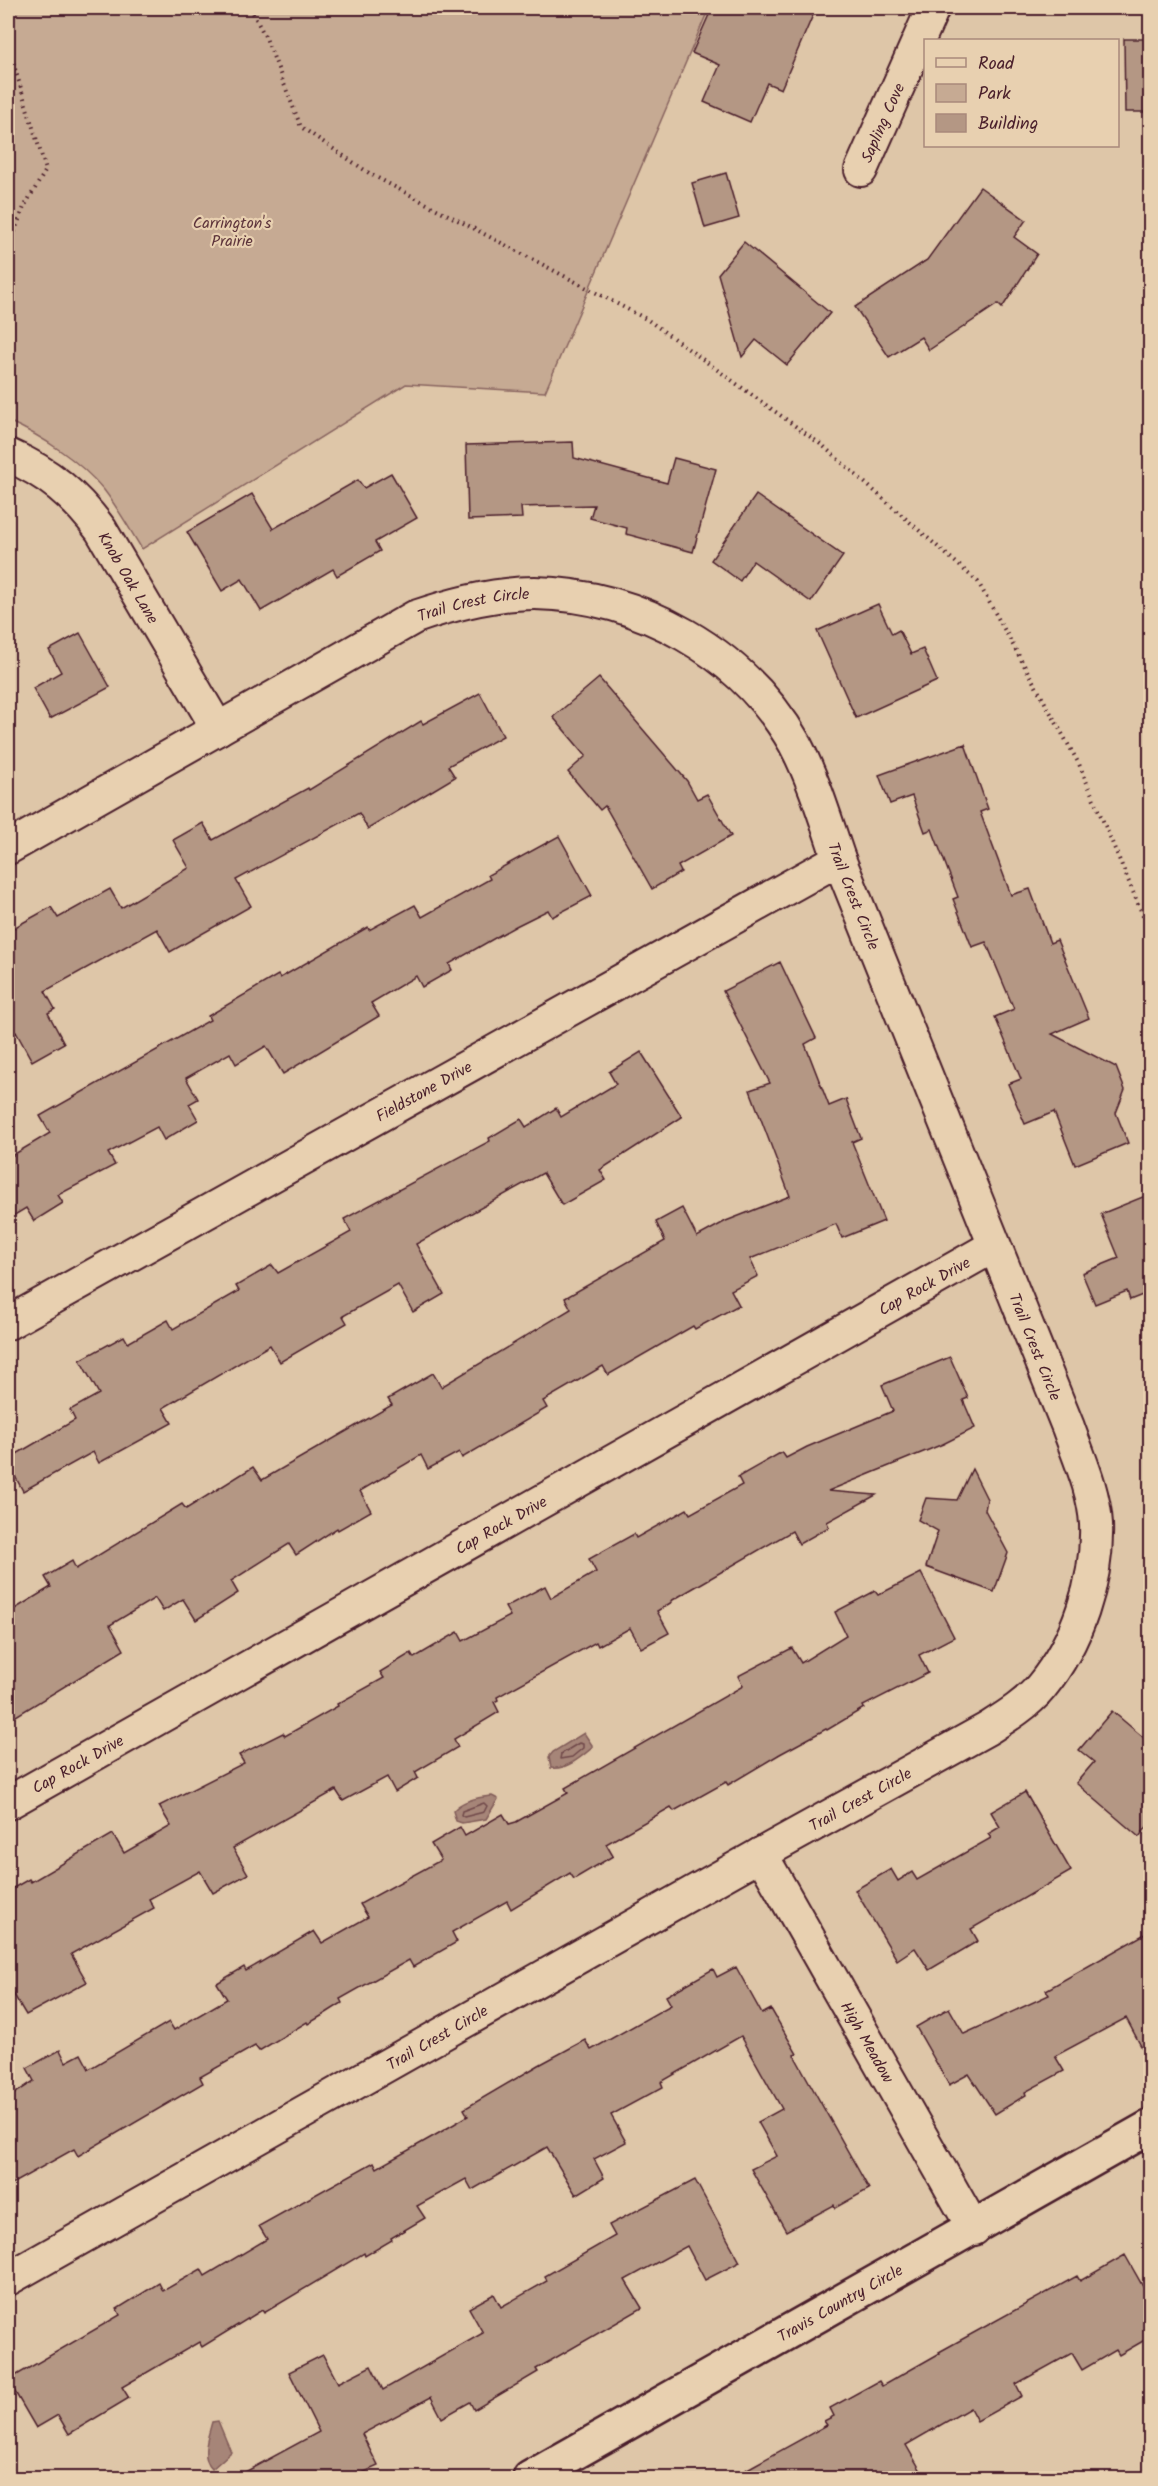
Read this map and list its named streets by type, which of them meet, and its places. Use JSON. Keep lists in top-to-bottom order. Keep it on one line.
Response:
{"streets":{"street":["Sapling Cove","Knob Oak Lane","Trail Crest Circle","Fieldstone Drive","Cap Rock Drive","High Meadow","Travis Country Circle"]},"crossings":[["Knob Oak Lane","Trail Crest Circle"],["Trail Crest Circle","Fieldstone Drive"],["Trail Crest Circle","Cap Rock Drive"],["Trail Crest Circle","High Meadow"],["High Meadow","Travis Country Circle"]],"parks":["Carrington's Prairie"],"legend":["Road","Park","Building"]}
